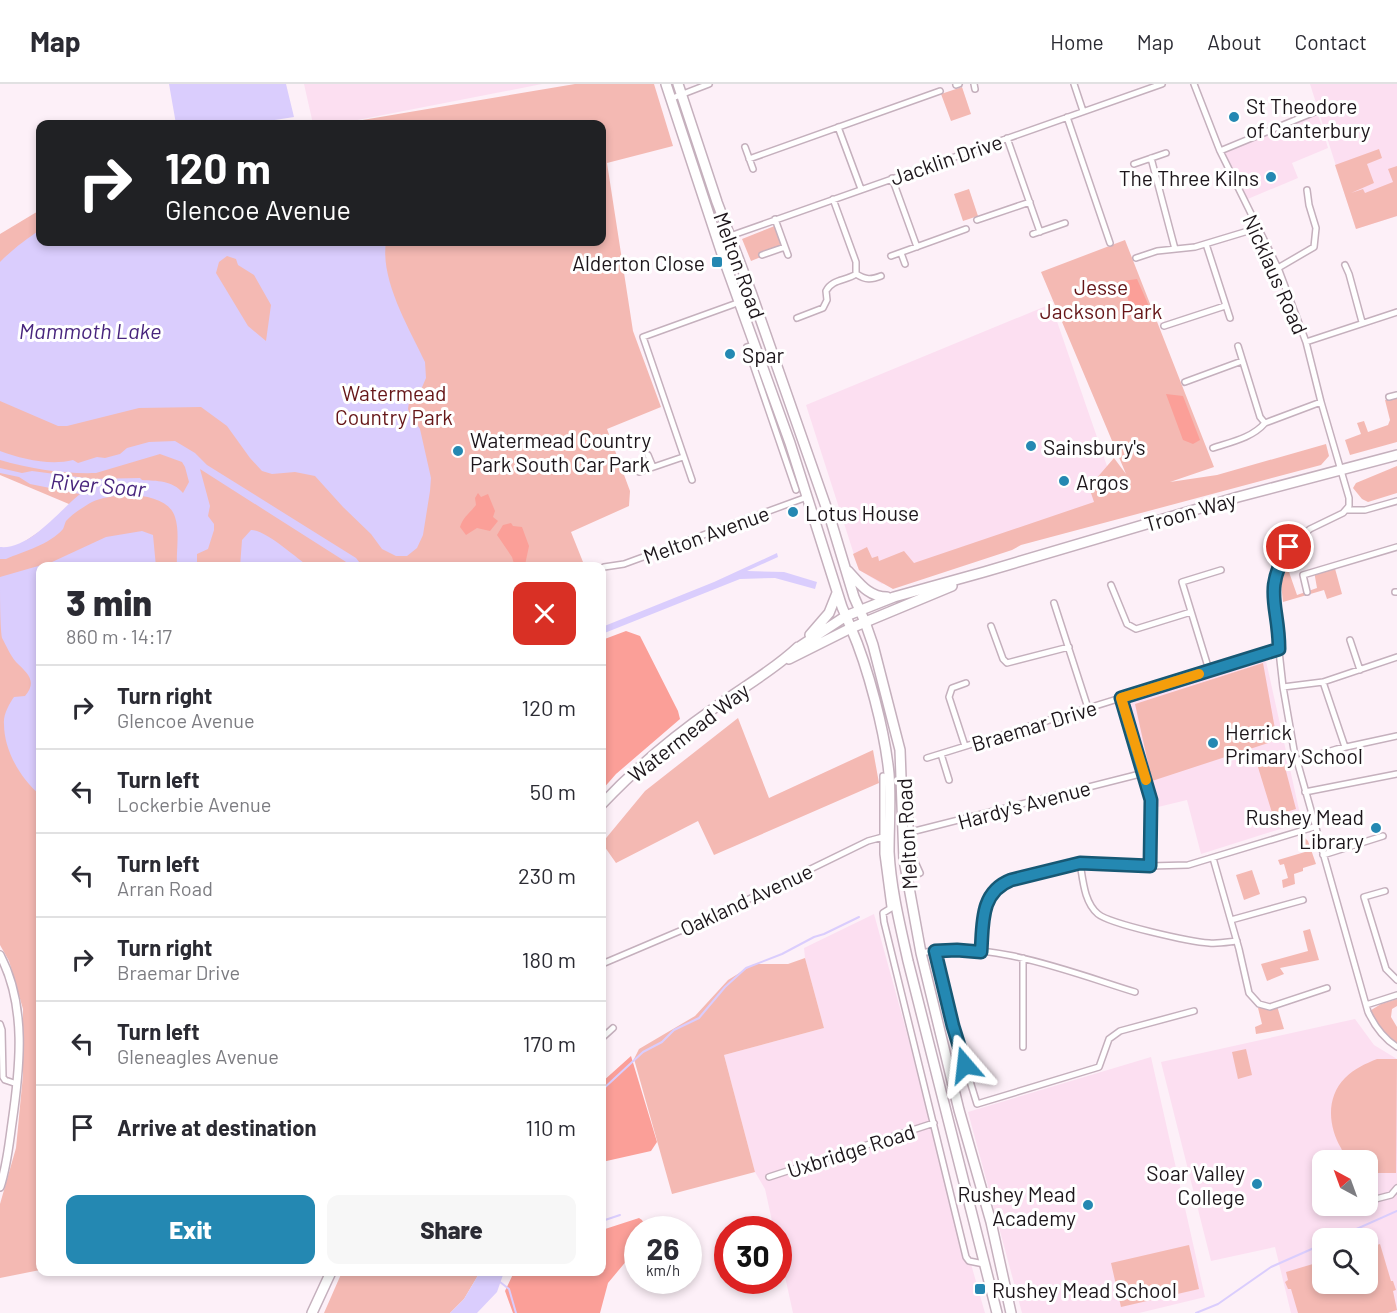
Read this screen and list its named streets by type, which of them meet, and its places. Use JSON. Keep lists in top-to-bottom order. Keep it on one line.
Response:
{"streets":{"main road":["Melton Road","Troon Way","Watermead Way"],"street":["Jacklin Drive","Nicklaus Road","Melton Avenue","Braemar Drive","Hardy's Avenue","Oakland Avenue","Uxbridge Road"]},"crossings":[["Jacklin Drive","Melton Road"],["Melton Road","Troon Way"],["Melton Road","Melton Avenue"],["Melton Road","Watermead Way"],["Melton Road","Hardy's Avenue"],["Melton Road","Oakland Avenue"],["Melton Road","Uxbridge Road"],["Nicklaus Road","Troon Way"],["Troon Way","Watermead Way"]],"water":["Mammoth Lake","River Soar"],"parks":["Jesse Jackson Park","Watermead Country Park"],"places":{"other":["St Theodore of Canterbury","The Three Kilns","Spar","Sainsbury's","Watermead Country Park South Car Park","Argos","Lotus House","Herrick Primary School","Rushey Mead Library","Soar Valley College","Rushey Mead Academy"],"transit":["Alderton Close","Rushey Mead School"]},"north":"top left","page":{"header":"Map","nav":["Home","Map","About","Contact"],"turn":["120 m","Glencoe Avenue"],"heading":["3 min","860 m · 14:17"],"list":[{"name":"Turn right","note":"Glencoe Avenue","value":"120 m"},{"name":"Turn left","note":"Lockerbie Avenue","value":"50 m"},{"name":"Turn left","note":"Arran Road","value":"230 m"},{"name":"Turn right","note":"Braemar Drive","value":"180 m"},{"name":"Turn left","note":"Gleneagles Avenue","value":"170 m"},{"name":"Arrive at destination","value":"110 m"}],"buttons":["Exit","Share"],"speed":"26 km/h","limit":"30"}}
